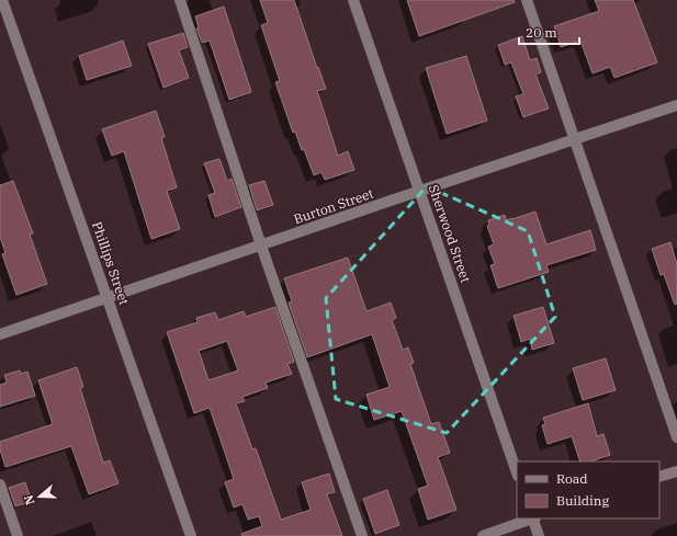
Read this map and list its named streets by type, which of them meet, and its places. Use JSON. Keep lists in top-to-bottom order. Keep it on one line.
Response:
{"streets":{"street":["Burton Street","Sherwood Street","Phillips Street"]},"crossings":[["Burton Street","Sherwood Street"],["Burton Street","Phillips Street"]],"legend":["Road","Building"],"scale_bar":"20 m","north":"left"}
